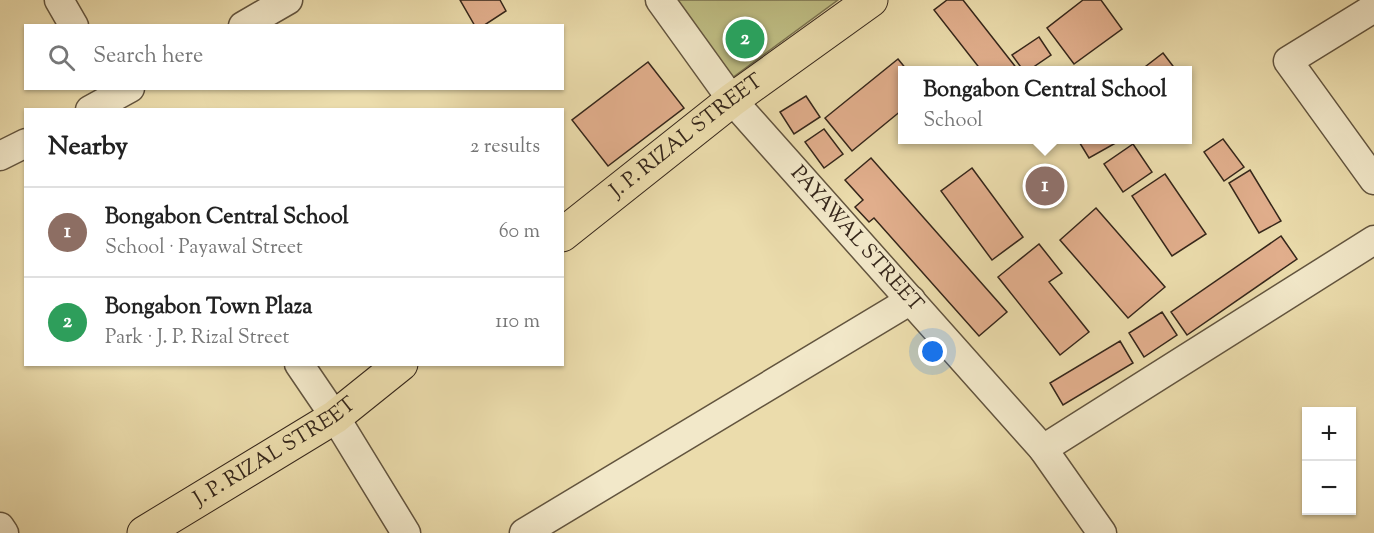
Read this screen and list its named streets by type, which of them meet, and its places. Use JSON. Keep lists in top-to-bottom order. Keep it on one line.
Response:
{"streets":{"main road":["J. P. RIZAL STREET"],"street":["PAYAWAL STREET"]},"crossings":[["J. P. RIZAL STREET","PAYAWAL STREET"]],"page":{"pins":["2","1"],"search":"Search here","popup":["Bongabon Central School","School"],"heading":["Nearby","2 results"],"list":[{"mark":"1","name":"Bongabon Central School","note":"School · Payawal Street","value":"60 m"},{"mark":"2","name":"Bongabon Town Plaza","note":"Park · J. P. Rizal Street","value":"110 m"}],"map_buttons":["+","−"]}}
